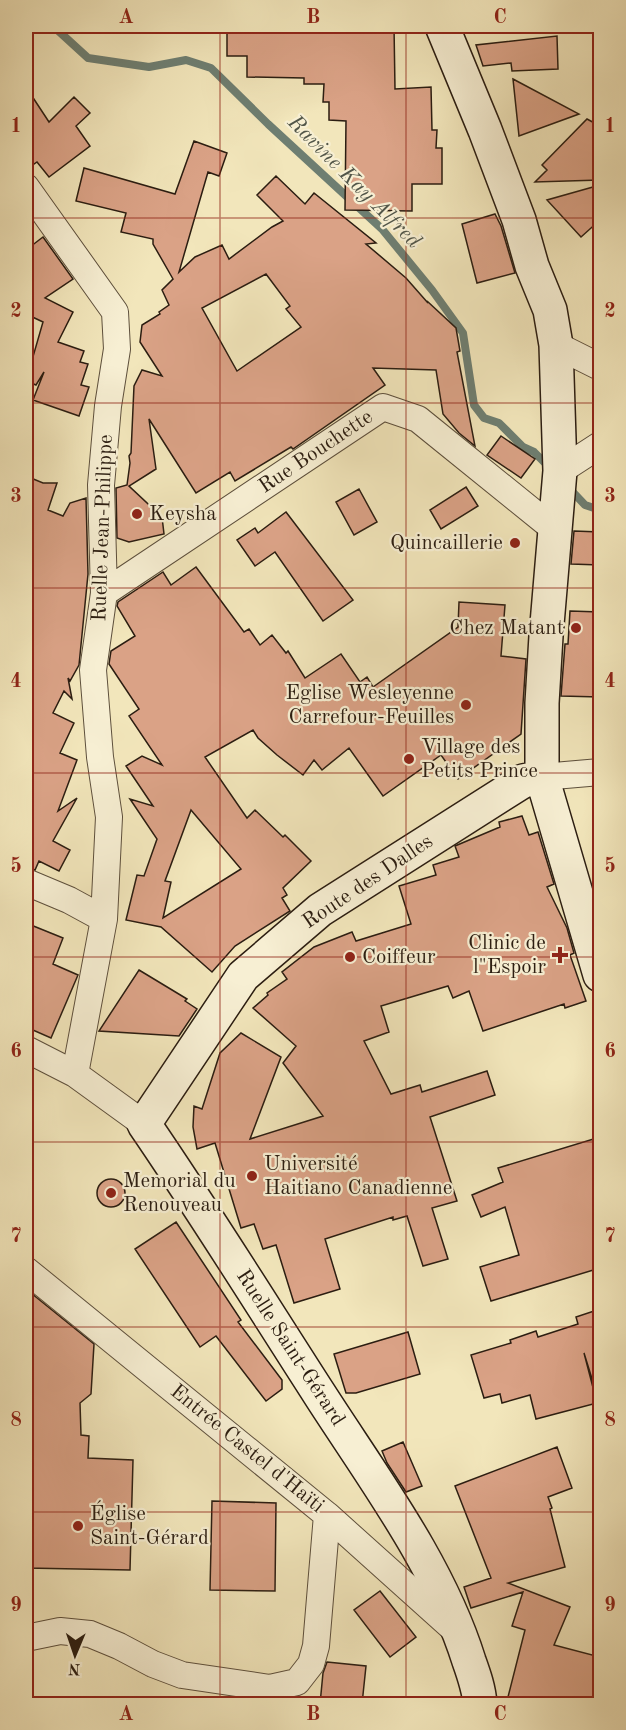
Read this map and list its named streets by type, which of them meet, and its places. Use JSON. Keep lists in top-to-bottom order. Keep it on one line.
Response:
{"streets":{"street":["Rue Bouchette","Ruelle Jean-Philippe","Route des Dalles","Ruelle Saint-Gérard","Entrée Castel d'Haïti"]},"crossings":[["Rue Bouchette","Ruelle Jean-Philippe"],["Ruelle Jean-Philippe","Ruelle Saint-Gérard"],["Route des Dalles","Ruelle Saint-Gérard"],["Ruelle Saint-Gérard","Entrée Castel d'Haïti"]],"water":["Ravine Kay Alfred"],"places":{"other":["Keysha","Quincaillerie","Chez Matant","Eglise Wesleyenne Carrefour-Feuilles","Village des Petits Prince","Coiffeur","Université Haitiano Canadienne","Memorial du Renouveau","Église Saint-Gérard"],"health":["Clinic de l\"Espoir"]},"north":"bottom","grid":{"columns":["A","B","C"],"rows":["1","2","3","4","5","6","7","8","9"]}}
